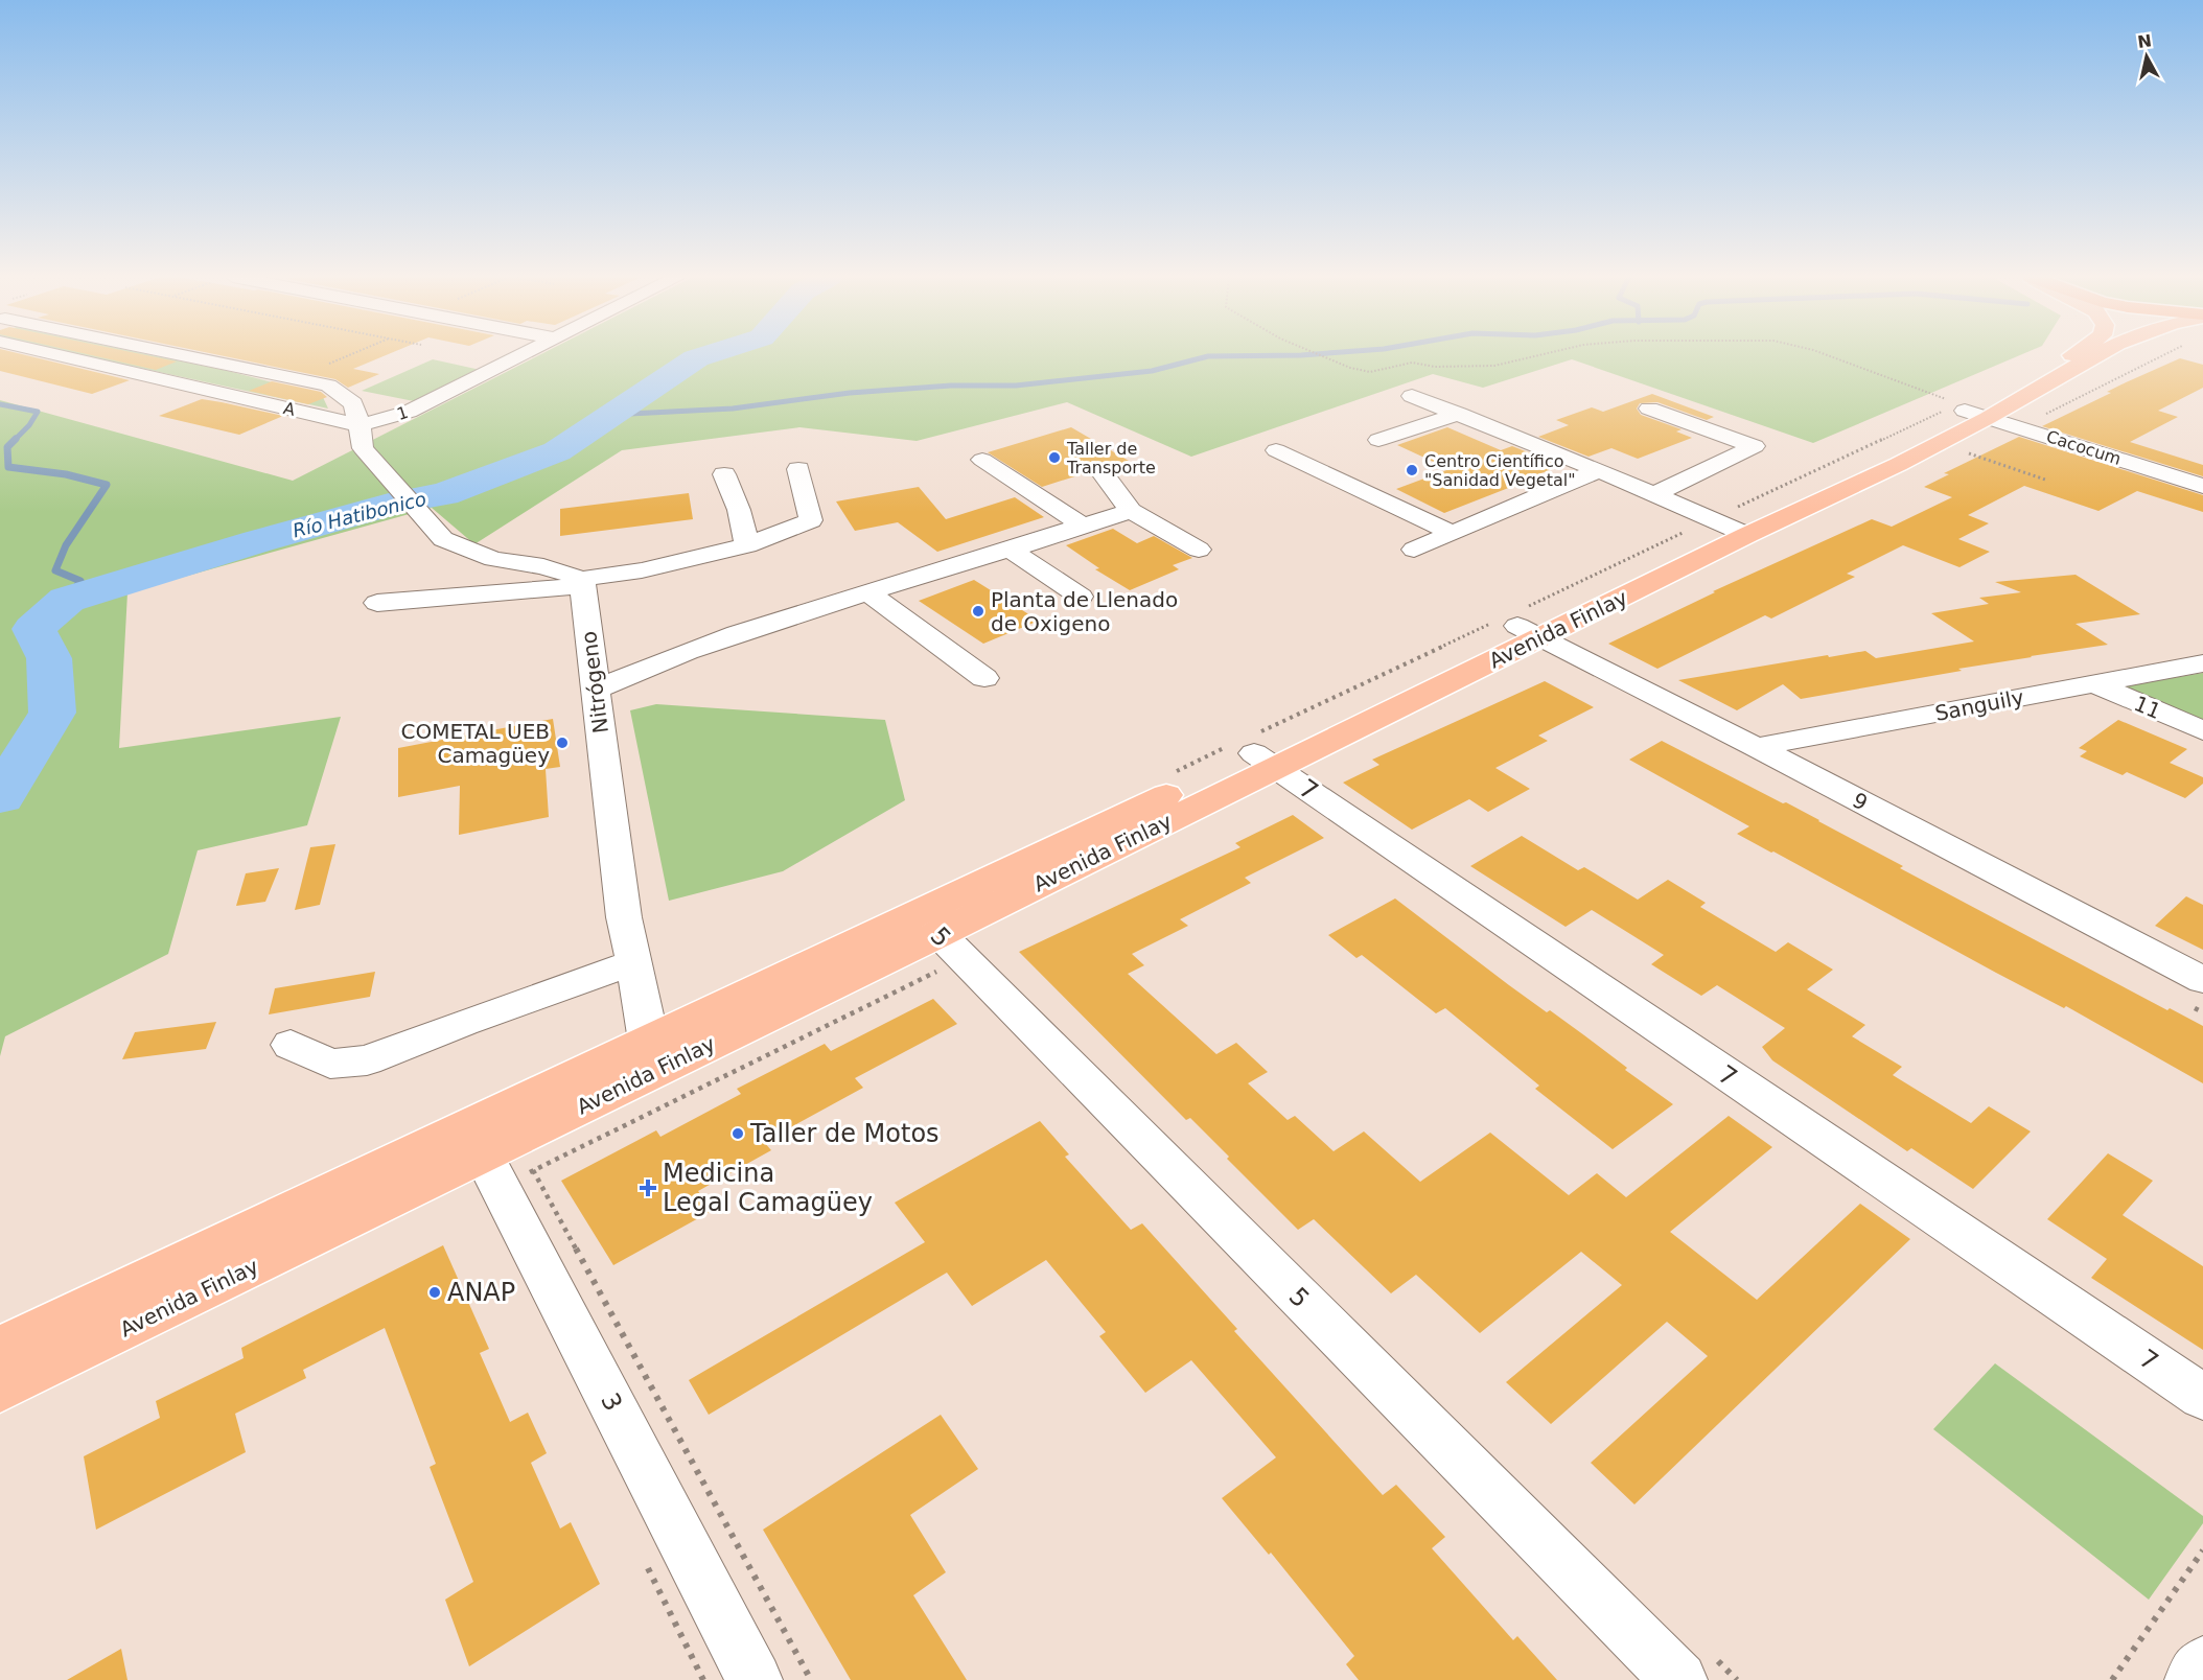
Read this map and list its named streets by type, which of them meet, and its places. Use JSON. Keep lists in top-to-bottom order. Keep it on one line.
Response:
{"streets":{"main road":["Avenida Finlay"],"street":["A","1","Cacocum","Nitrógeno","Sanguily","11","7","9","5","3"]},"crossings":[["A","1"],["Cacocum","Avenida Finlay"],["Avenida Finlay","Nitrógeno"],["Avenida Finlay","7"],["Avenida Finlay","9"],["Avenida Finlay","5"],["Avenida Finlay","3"],["Sanguily","11"],["Sanguily","9"]],"water":["Río Hatibonico"],"places":{"other":["Taller de Transporte","Centro Científico \"Sanidad Vegetal\"","Planta de Llenado de Oxigeno","COMETAL UEB Camagüey","Taller de Motos","ANAP"],"health":["Medicina Legal Camagüey"]},"north":"top"}
